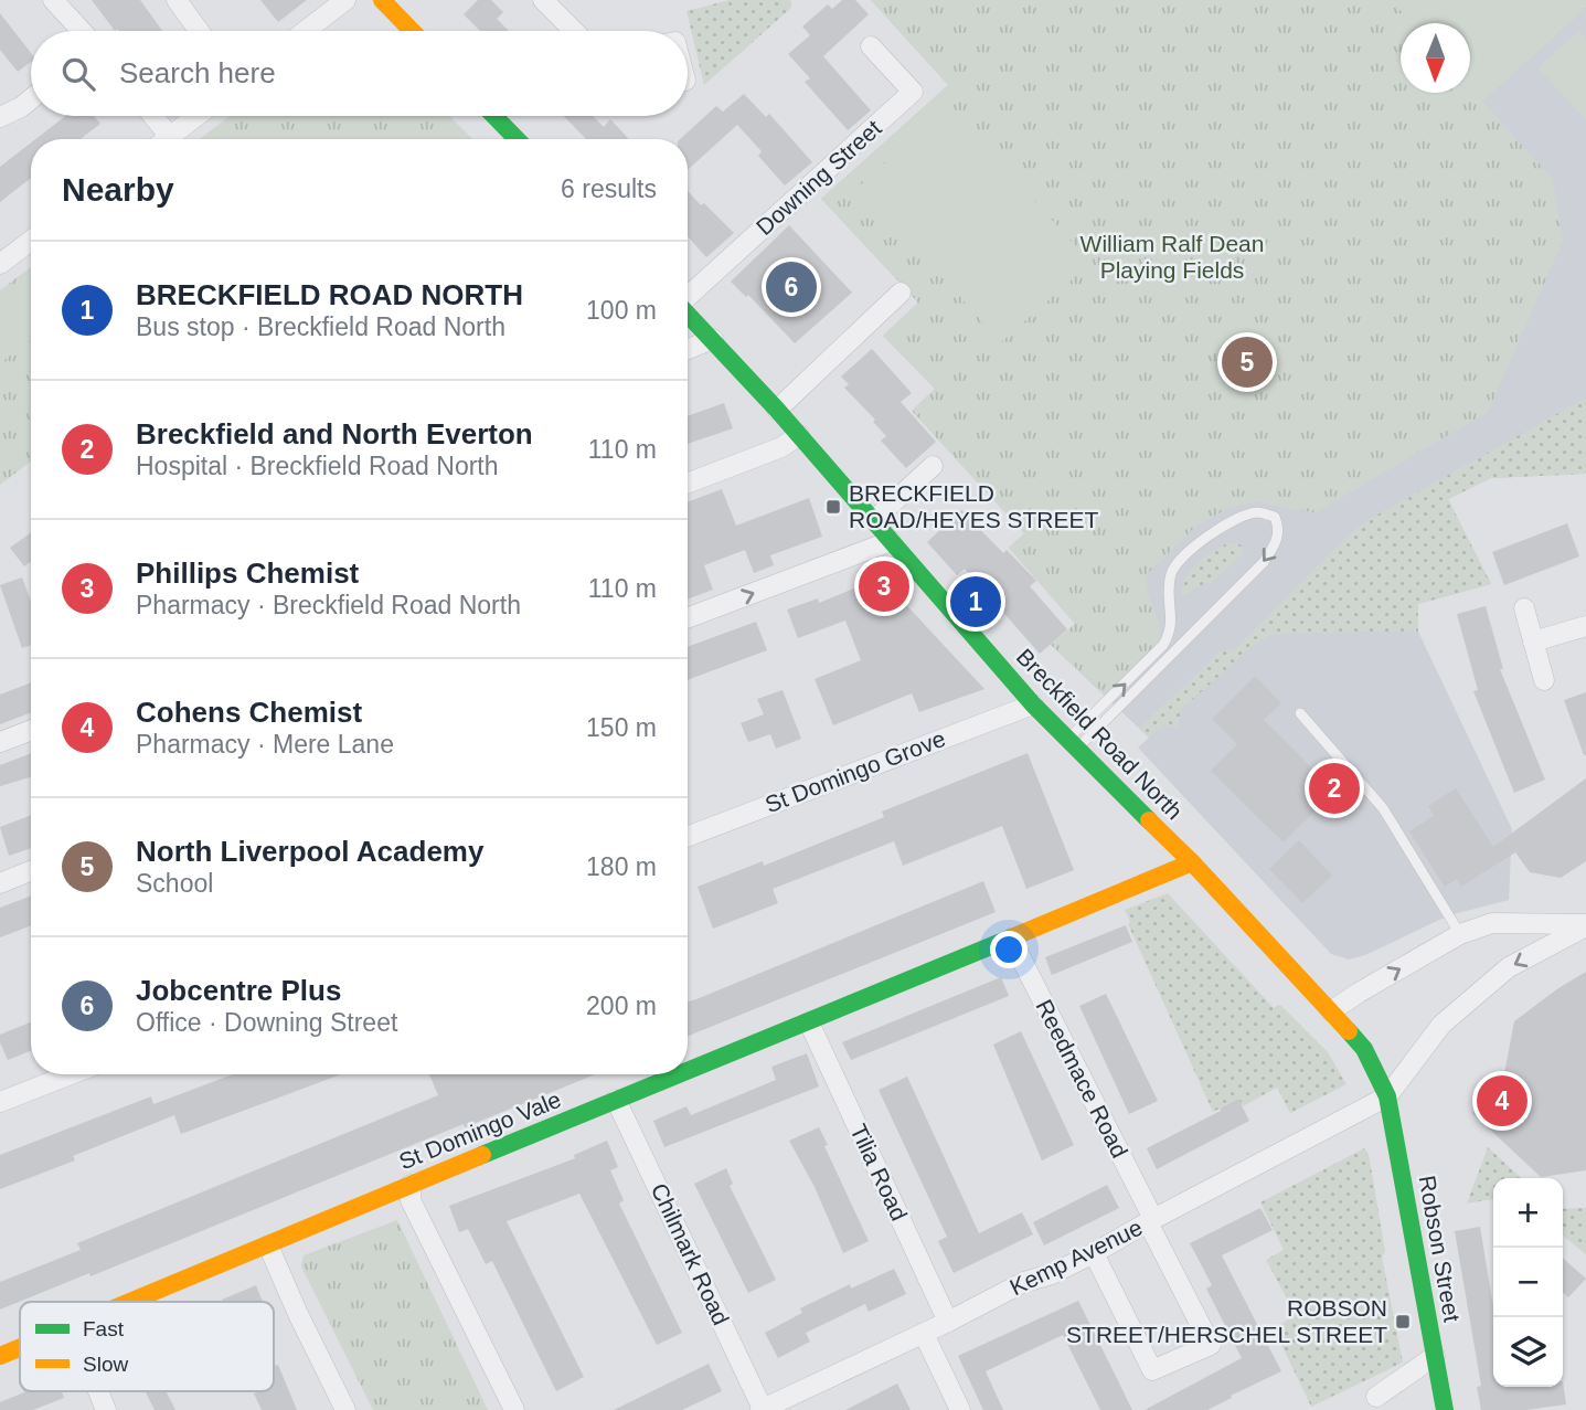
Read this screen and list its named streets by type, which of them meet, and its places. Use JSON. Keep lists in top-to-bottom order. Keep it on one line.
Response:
{"streets":{"street":["Downing Street","Breckfield Road North","St Domingo Grove","Reedmace Road","St Domingo Vale","Tilia Road","Robson Street","Chilmark Road","Kemp Avenue"]},"crossings":[["Breckfield Road North","St Domingo Grove"],["Breckfield Road North","St Domingo Vale"],["Breckfield Road North","Robson Street"],["Breckfield Road North","Kemp Avenue"],["Reedmace Road","St Domingo Vale"],["Reedmace Road","Kemp Avenue"],["St Domingo Vale","Tilia Road"],["St Domingo Vale","Chilmark Road"],["Tilia Road","Kemp Avenue"],["Robson Street","Kemp Avenue"],["Chilmark Road","Kemp Avenue"]],"parks":["William Ralf Dean Playing Fields"],"places":{"transit":["BRECKFIELD ROAD/HEYES STREET","ROBSON STREET/HERSCHEL STREET"]},"legend":["Fast","Slow"],"north":"bottom","page":{"search":"Search here","heading":["Nearby","6 results"],"list":[{"mark":"1","name":"BRECKFIELD ROAD NORTH","note":"Bus stop · Breckfield Road North","value":"100 m"},{"mark":"2","name":"Breckfield and North Everton","note":"Hospital · Breckfield Road North","value":"110 m"},{"mark":"3","name":"Phillips Chemist","note":"Pharmacy · Breckfield Road North","value":"110 m"},{"mark":"4","name":"Cohens Chemist","note":"Pharmacy · Mere Lane","value":"150 m"},{"mark":"5","name":"North Liverpool Academy","note":"School","value":"180 m"},{"mark":"6","name":"Jobcentre Plus","note":"Office · Downing Street","value":"200 m"}],"pins":["6","5","3","1","2","4"],"map_buttons":["+","−"]}}
